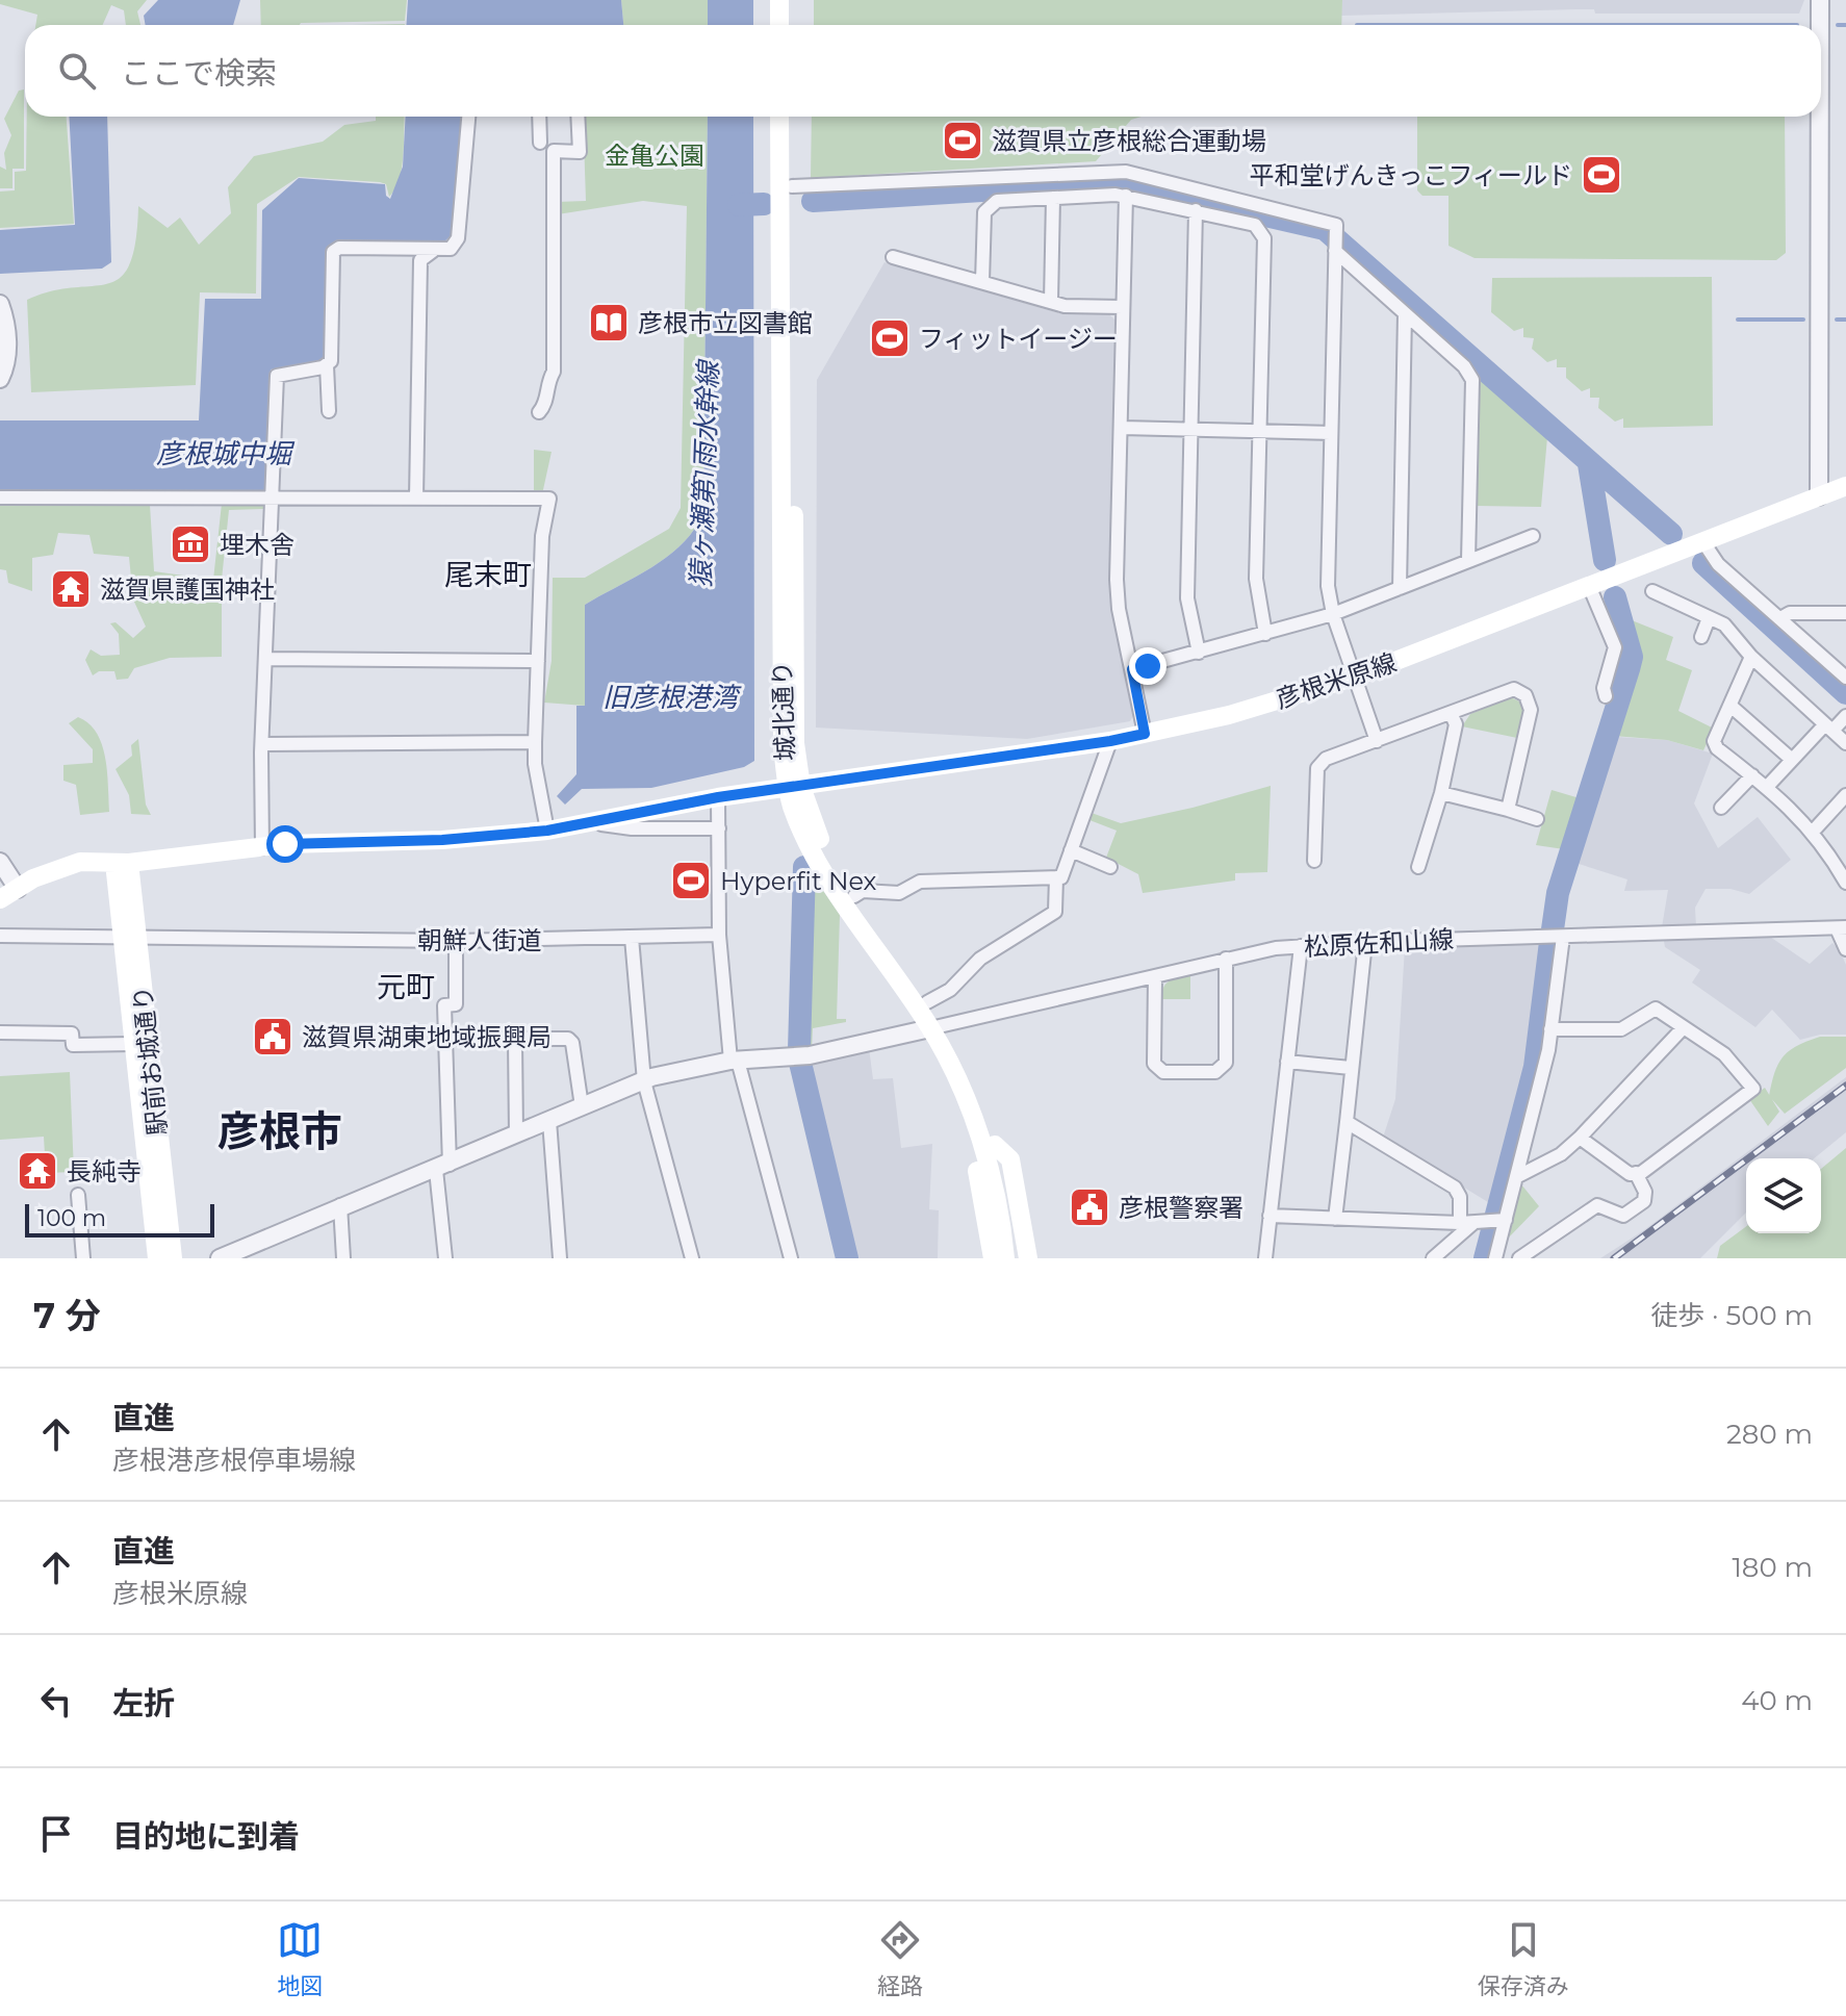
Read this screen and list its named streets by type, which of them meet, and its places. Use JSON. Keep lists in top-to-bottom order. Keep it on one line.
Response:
{"streets":{"main road":["彦根米原線","城北通り","駅前お城通り"],"street":["朝鮮人街道","松原佐和山線"]},"crossings":[["彦根米原線","城北通り"],["彦根米原線","駅前お城通り"],["城北通り","松原佐和山線"],["朝鮮人街道","駅前お城通り"]],"districts":["尾末町","元町","彦根市"],"water":["彦根城中堀","猿ヶ瀬第1雨水幹線","旧彦根港湾"],"parks":["金亀公園"],"places":{"sports":["滋賀県立彦根総合運動場","平和堂げんきっこフィールド","フィットイージー","Hyperfit Nex"],"library":["彦根市立図書館"],"museum":["埋木舎"],"temple":["滋賀県護国神社","長純寺"],"public building":["滋賀県湖東地域振興局","彦根警察署"]},"scale_bar":"100 m","page":{"search":"ここで検索","scale":"100 m","heading":["7 分","徒歩 · 500 m"],"list":[["直進","彦根港彦根停車場線","280 m"],["直進","彦根米原線","180 m"],["左折","40 m"],"目的地に到着"],"nav":["地図","経路","保存済み"]}}
